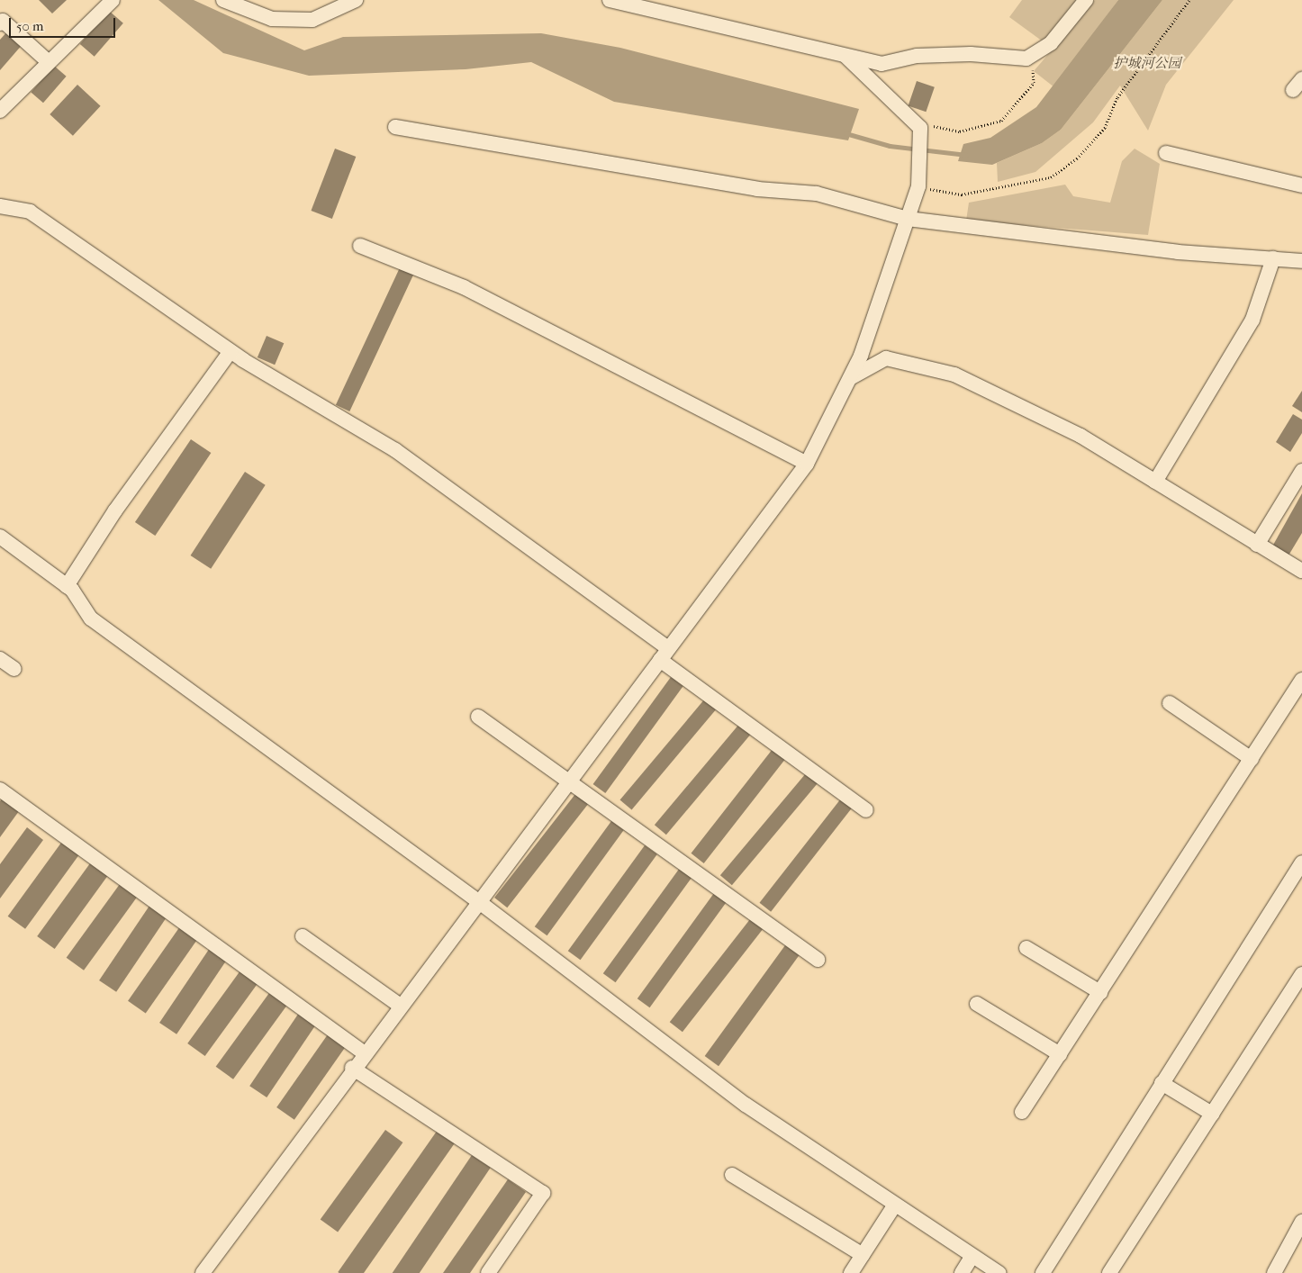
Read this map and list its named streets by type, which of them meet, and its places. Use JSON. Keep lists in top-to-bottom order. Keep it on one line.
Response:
{"parks":["护城河公园"],"scale_bar":"50 m"}
